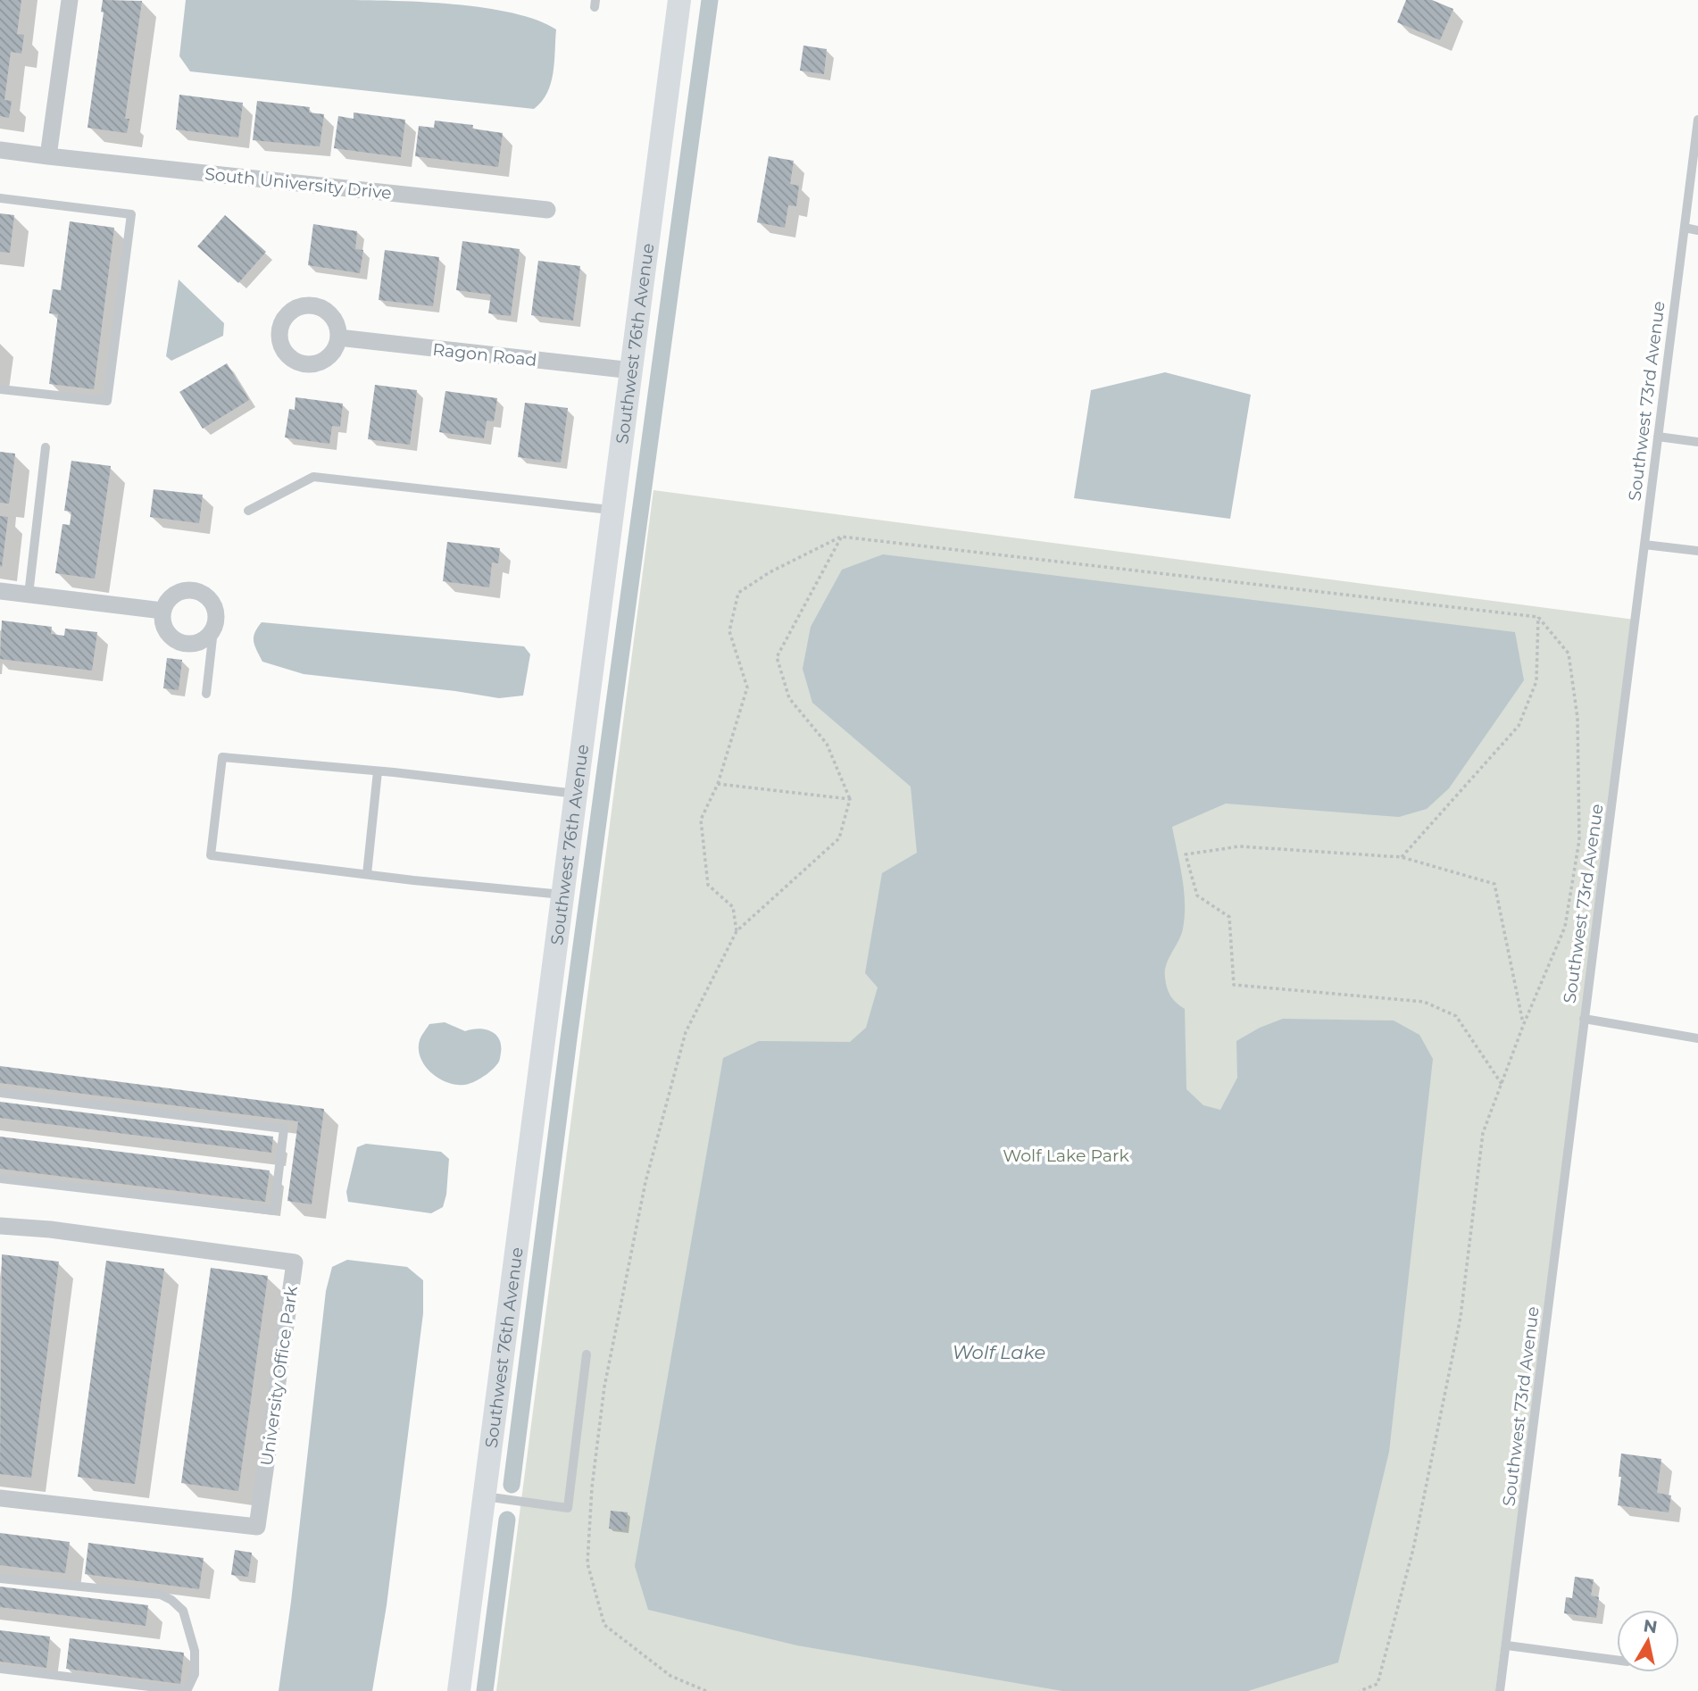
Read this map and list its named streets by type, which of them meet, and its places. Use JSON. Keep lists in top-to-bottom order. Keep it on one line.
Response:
{"streets":{"street":["South University Drive","Southwest 76th Avenue","Ragon Road","University Office Park"],"lane":["Southwest 73rd Avenue"]},"crossings":[["Southwest 76th Avenue","Ragon Road"]],"water":["Wolf Lake"],"parks":["Wolf Lake Park"],"north":"top"}
